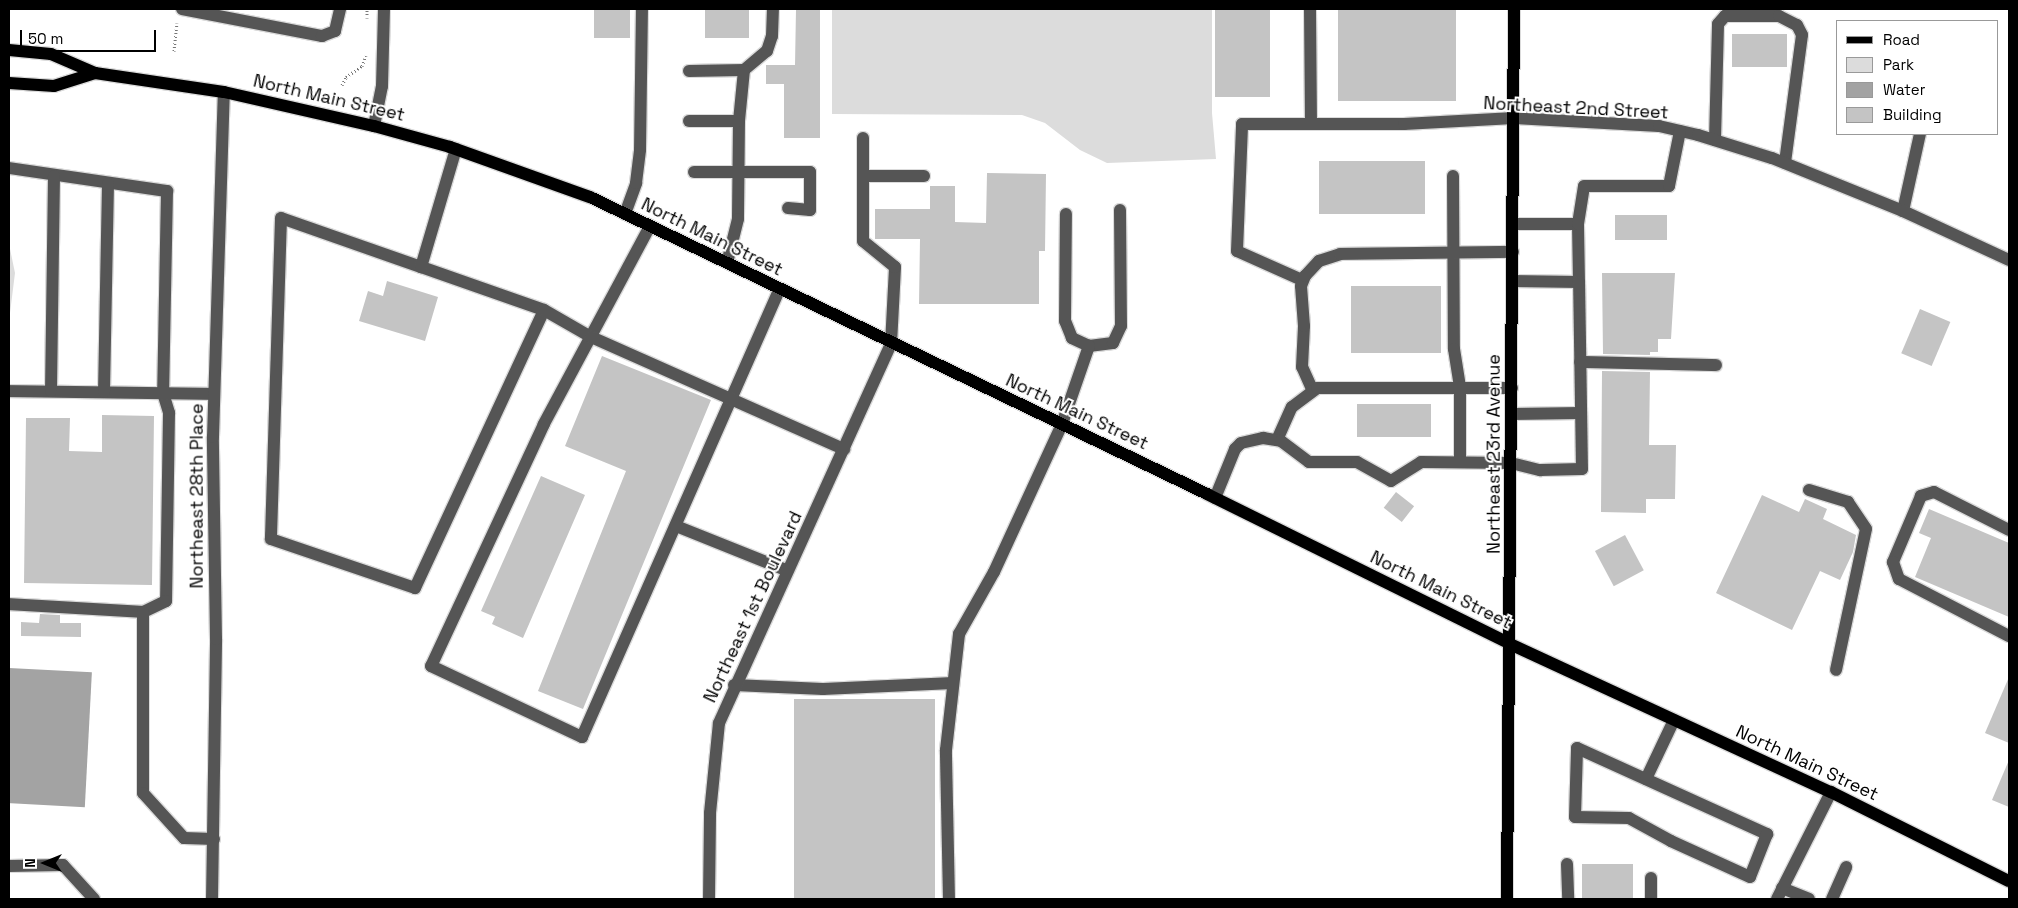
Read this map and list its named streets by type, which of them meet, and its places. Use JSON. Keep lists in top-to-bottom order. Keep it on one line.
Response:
{"streets":{"main road":["North Main Street","Northeast 23rd Avenue"],"street":["Northeast 2nd Street","Northeast 28th Place","Northeast 1st Boulevard"]},"crossings":[["North Main Street","Northeast 23rd Avenue"],["North Main Street","Northeast 28th Place"],["North Main Street","Northeast 1st Boulevard"],["Northeast 2nd Street","Northeast 23rd Avenue"]],"legend":["Road","Park","Water","Building"],"scale_bar":"50 m","north":"left"}
